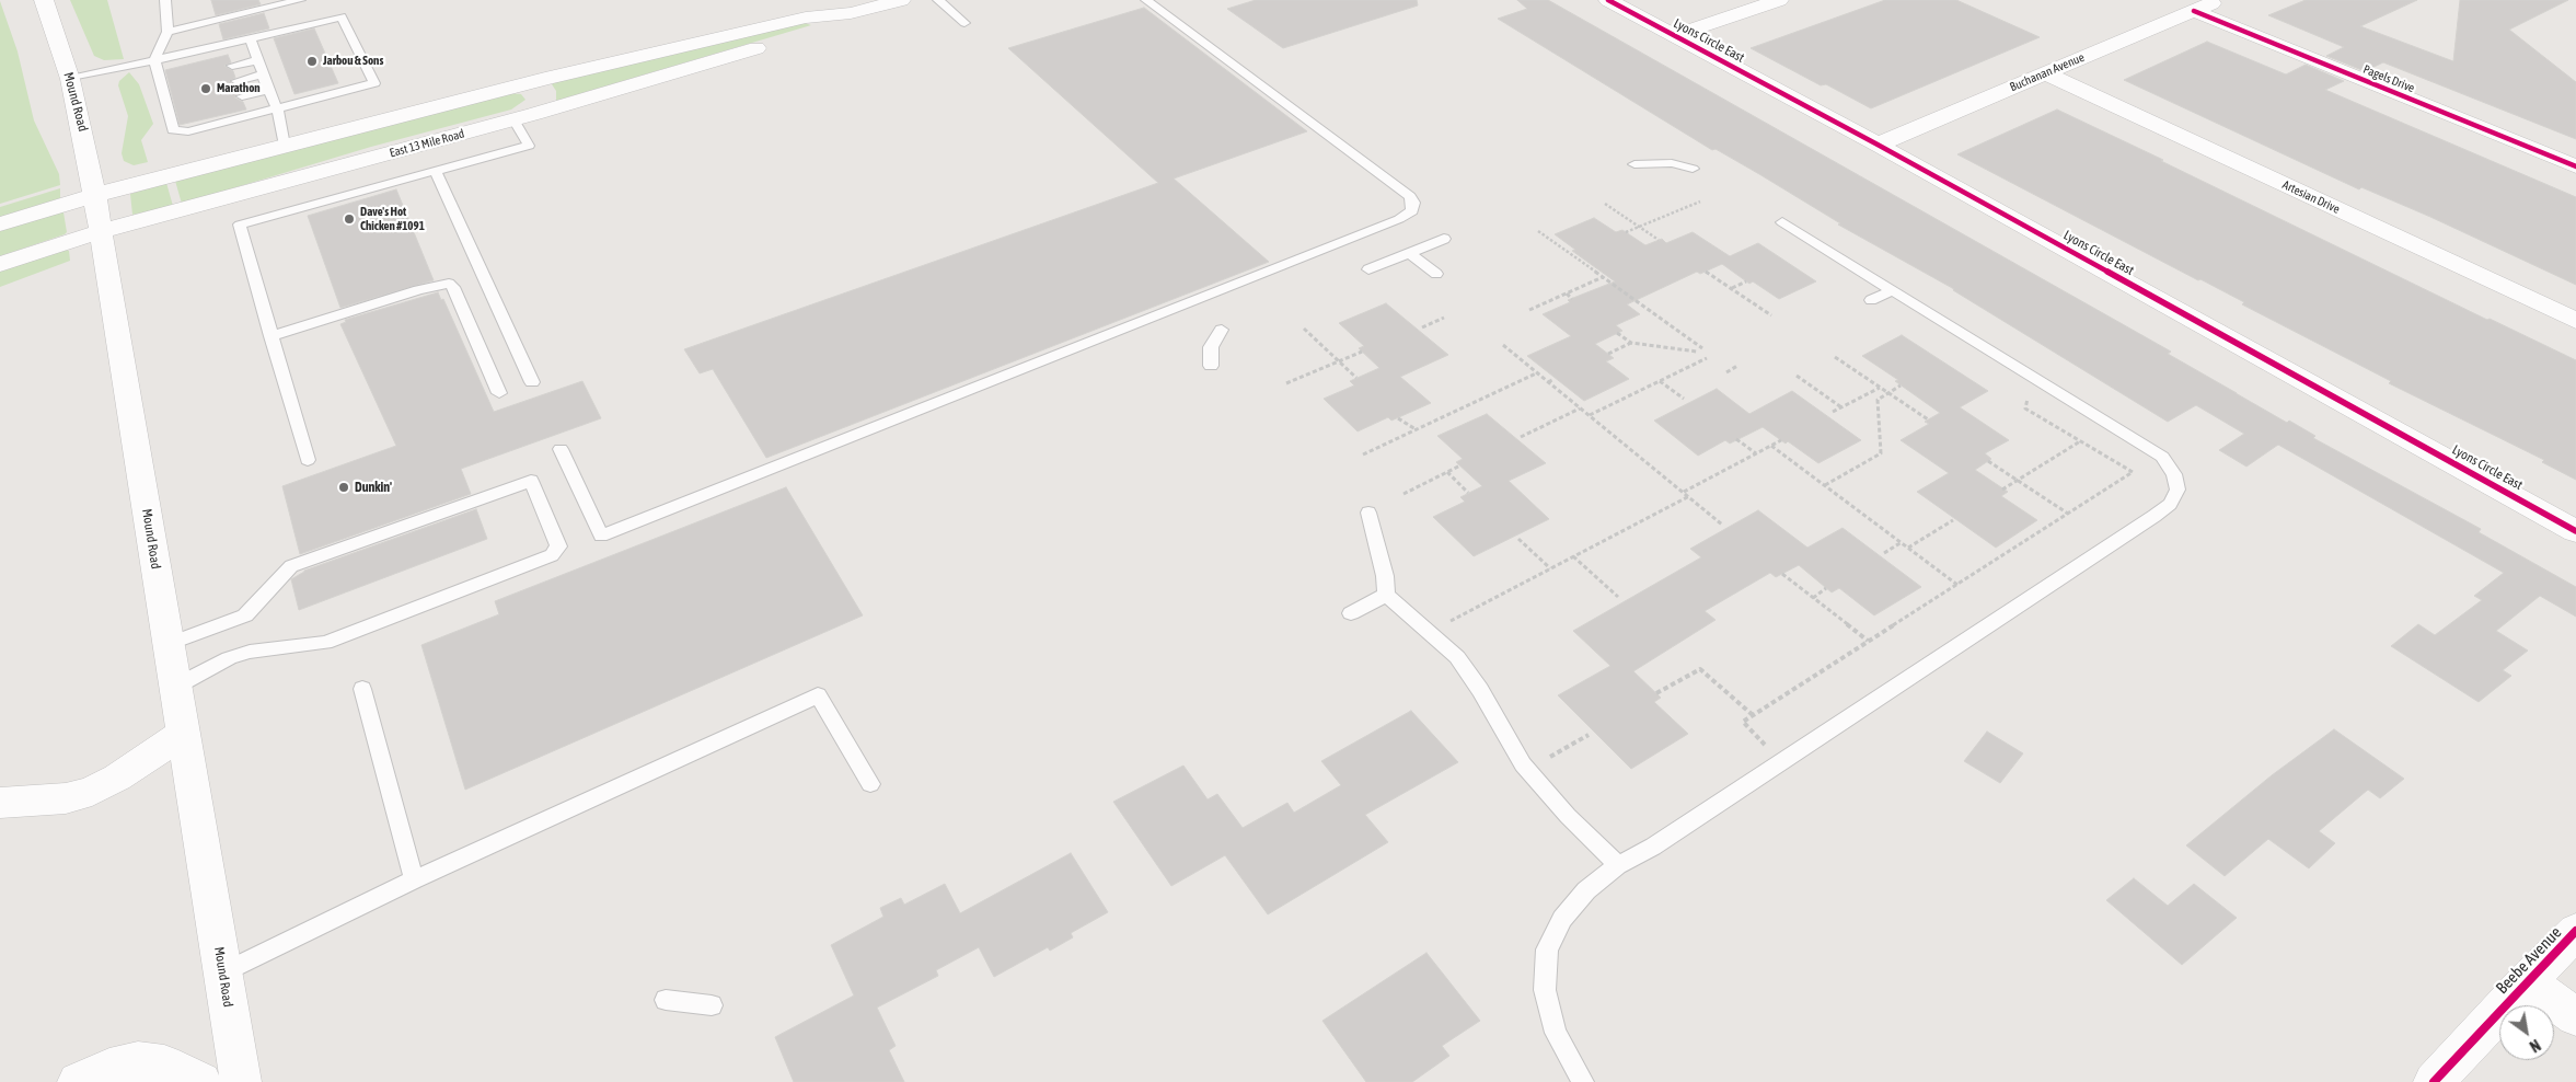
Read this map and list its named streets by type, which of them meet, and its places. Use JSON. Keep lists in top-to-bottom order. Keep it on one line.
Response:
{"streets":{"main road":["Lyons Circle East","Buchanan Avenue","Pagels Drive","Mound Road","East 13 Mile Road","Artesian Drive","Beebe Avenue"]},"crossings":[["Lyons Circle East","Buchanan Avenue"],["Buchanan Avenue","Pagels Drive"],["Buchanan Avenue","Artesian Drive"],["Mound Road","East 13 Mile Road"]],"places":["Jarbou & Sons","Marathon","Dave's Hot Chicken #1091","Dunkin'"],"north":"bottom right"}
